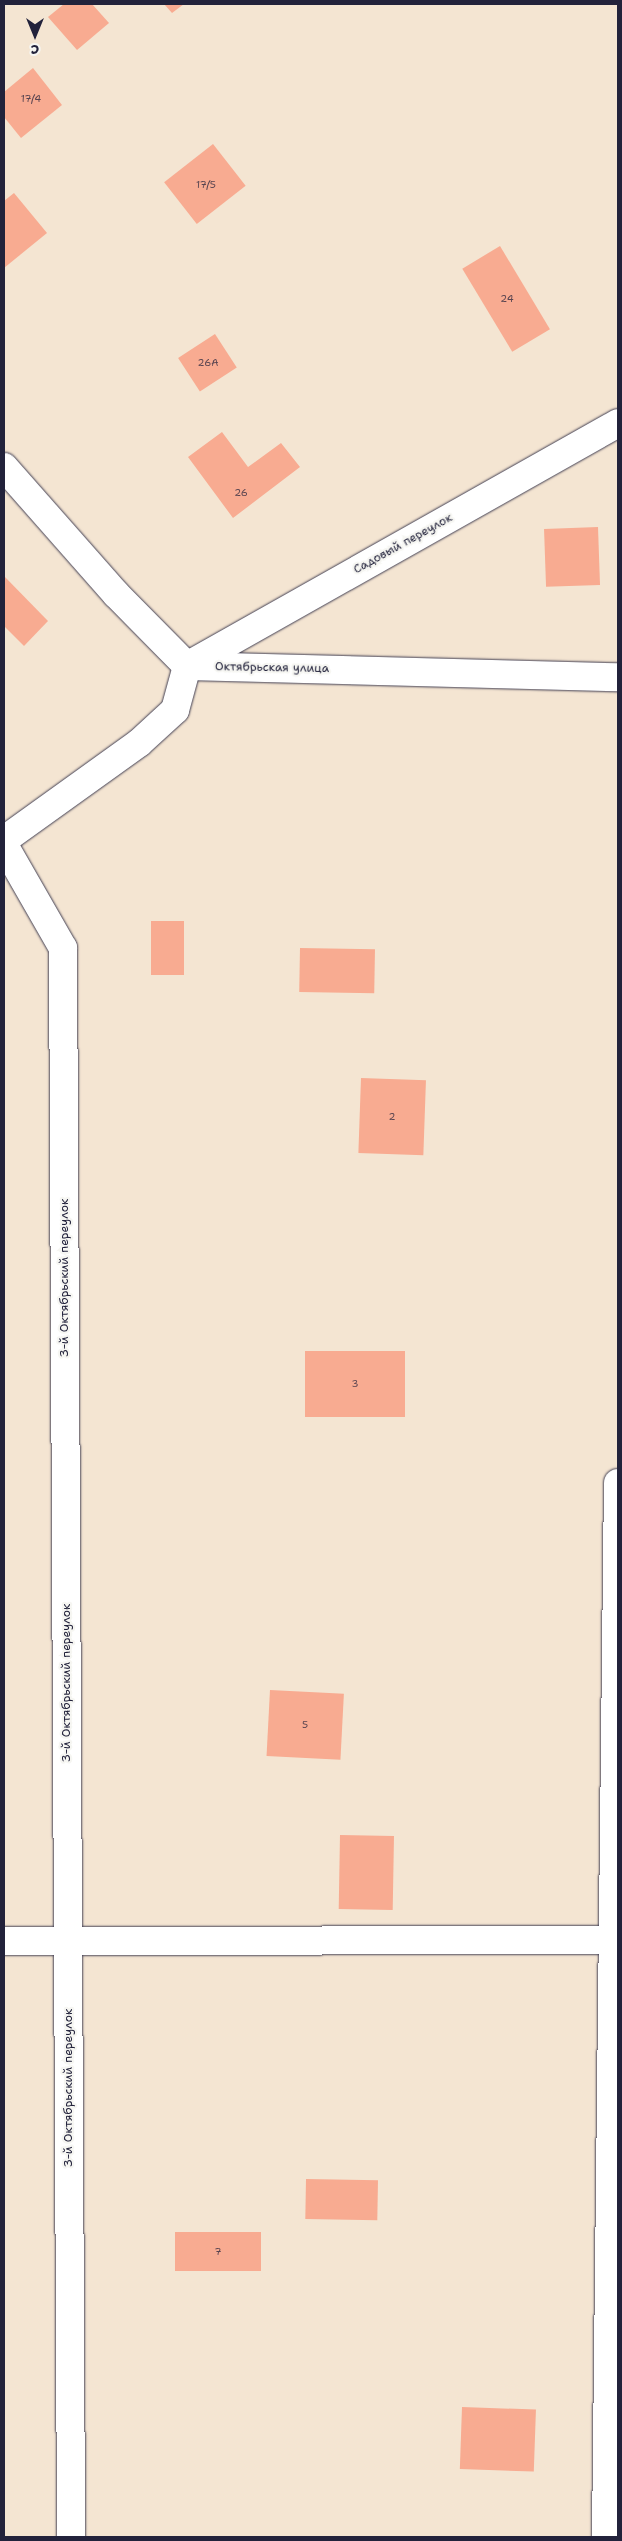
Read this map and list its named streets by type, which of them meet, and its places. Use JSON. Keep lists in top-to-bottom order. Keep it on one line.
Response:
{"streets":{"street":["Садовый переулок","Октябрьская улица","3-й Октябрьский переулок"]},"crossings":[["Садовый переулок","Октябрьская улица"]],"house_numbers":["17/4","17/5","24","26А","26","2","3","5","7"],"north":"bottom"}
